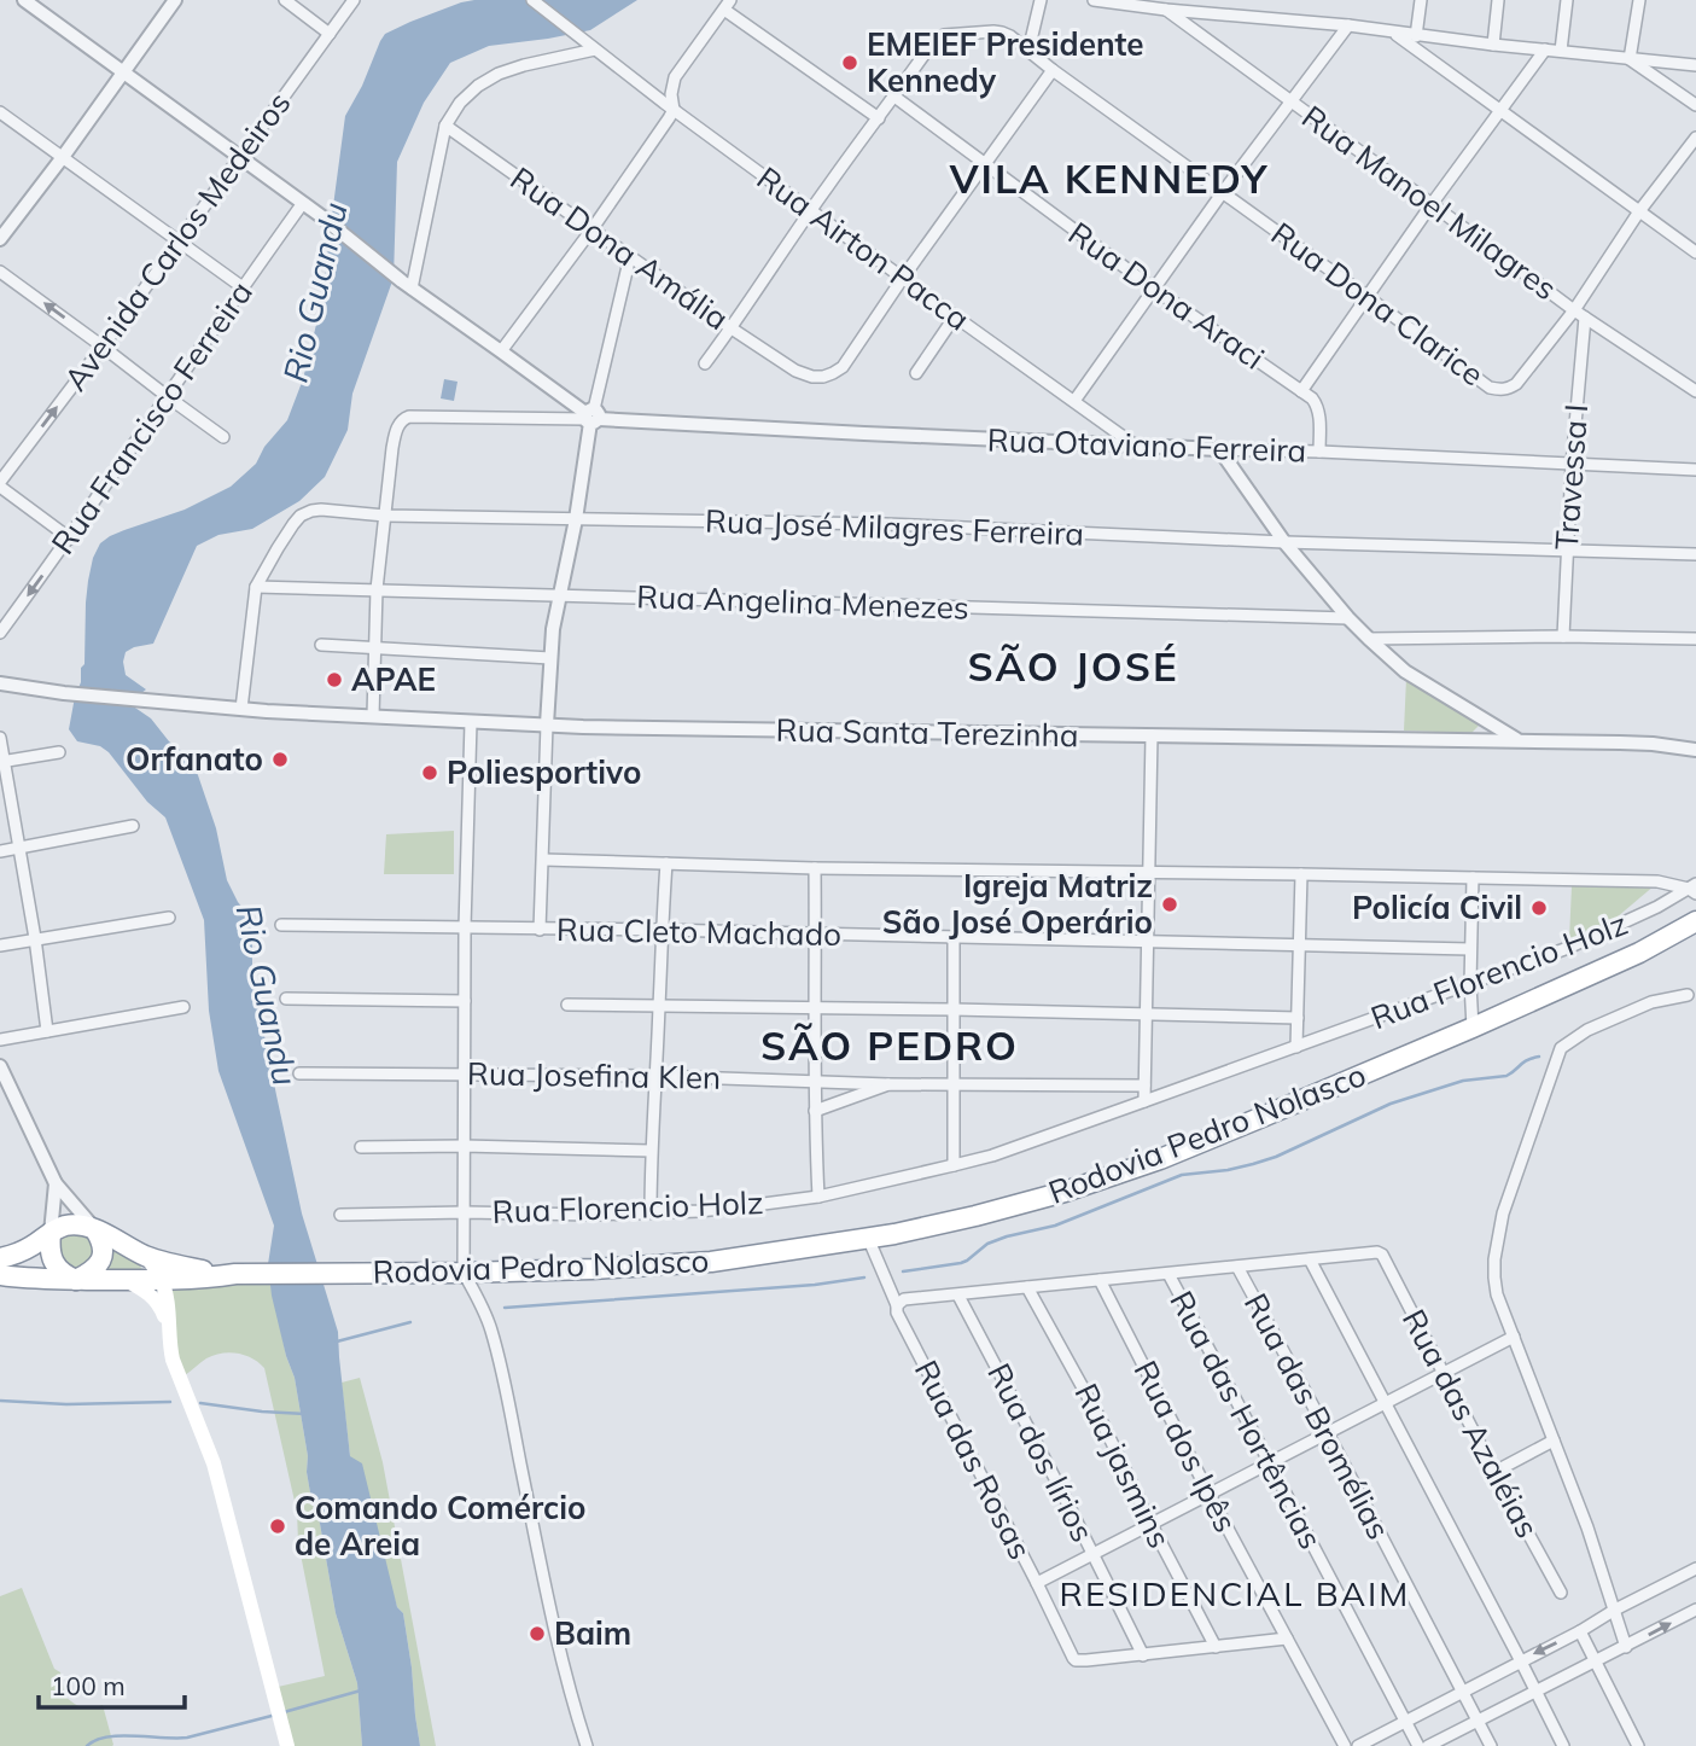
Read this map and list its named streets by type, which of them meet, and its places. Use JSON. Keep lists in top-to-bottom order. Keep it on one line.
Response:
{"streets":{"highway":["Rodovia Pedro Nolasco"],"street":["Rua Manoel Milagres","Avenida Carlos Medeiros","Rua Dona Amália","Rua Airton Pacca","Rua Dona Araci","Rua Dona Clarice","Rua Francisco Ferreira","Rua Otaviano Ferreira","Travessa I","Rua José Milagres Ferreira","Rua Angelina Menezes","Rua Santa Terezinha","Rua Cleto Machado","Rua Florencio Holz","Rua Josefina Klen","Rua das Bromélias","Rua das Hortências","Rua das Azaléias","Rua dos Ipês","Rua dos lírios","Rua das Rosas","Rua jasmins"]},"crossings":[["Rua Manoel Milagres","Rua Dona Clarice"],["Rua Manoel Milagres","Travessa I"],["Rua Dona Amália","Rua Airton Pacca"],["Rua Airton Pacca","Rua Otaviano Ferreira"],["Rua Dona Araci","Rua Dona Clarice"],["Rua Dona Araci","Rua Otaviano Ferreira"],["Rua Otaviano Ferreira","Travessa I"],["Rua Otaviano Ferreira","Rua José Milagres Ferreira"],["Travessa I","Rua José Milagres Ferreira"],["Rua José Milagres Ferreira","Rua Angelina Menezes"],["Rua José Milagres Ferreira","Rua Santa Terezinha"],["Rodovia Pedro Nolasco","Rua das Rosas"],["Rua dos lírios","Rua das Rosas"]],"districts":["VILA KENNEDY","SÃO JOSÉ","SÃO PEDRO","RESIDENCIAL BAIM"],"water":["Rio Guandu"],"places":["EMEIEF Presidente Kennedy","APAE","Orfanato","Poliesportivo","Igreja Matriz São José Operário","Policía Civil","Comando Comércio de Areia","Baim"],"scale_bar":"100 m"}
